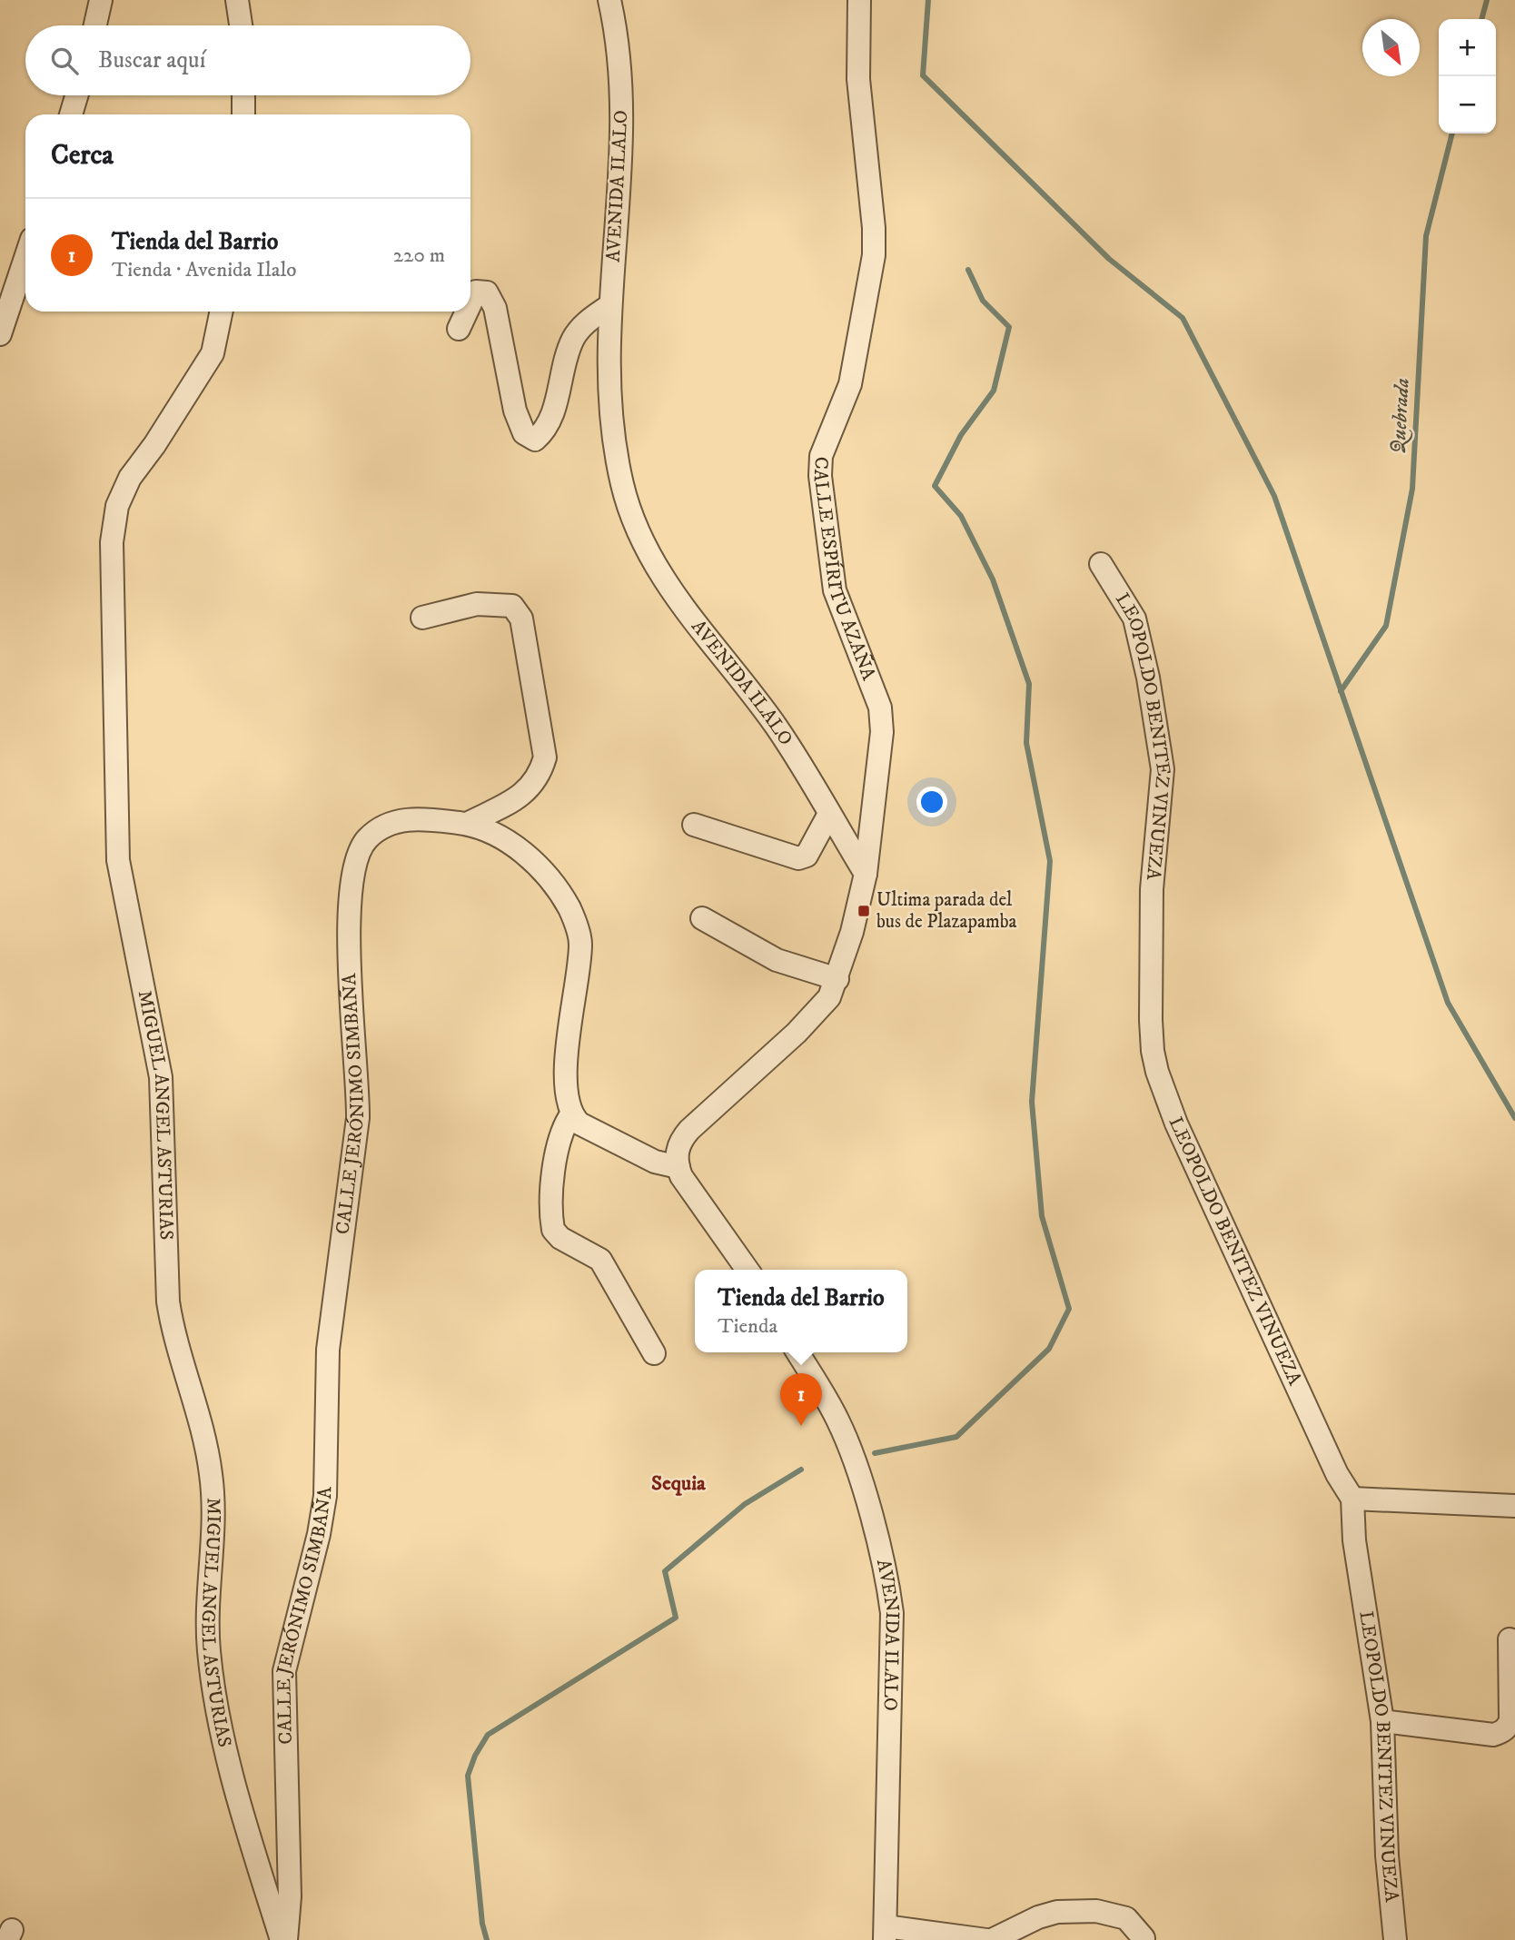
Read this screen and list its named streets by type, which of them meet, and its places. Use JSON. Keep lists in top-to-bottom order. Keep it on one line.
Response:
{"streets":{"street":["AVENIDA ILALO","CALLE ESPÍRITU AZAÑA","LEOPOLDO BENITEZ VINUEZA","CALLE JERÓNIMO SIMBAÑA","MIGUEL ANGEL ASTURIAS"]},"crossings":[["AVENIDA ILALO","CALLE ESPÍRITU AZAÑA"],["CALLE JERÓNIMO SIMBAÑA","MIGUEL ANGEL ASTURIAS"]],"districts":["Sequia"],"water":["Quebrada"],"places":{"transit":["Ultima parada del bus de Plazapamba"]},"north":"bottom right","page":{"map_buttons":["+","−"],"search":"Buscar aquí","heading":"Cerca","list":[{"mark":"1","name":"Tienda del Barrio","note":"Tienda · Avenida Ilalo","value":"220 m"}],"popup":["Tienda del Barrio","Tienda"],"pins":"1"}}
